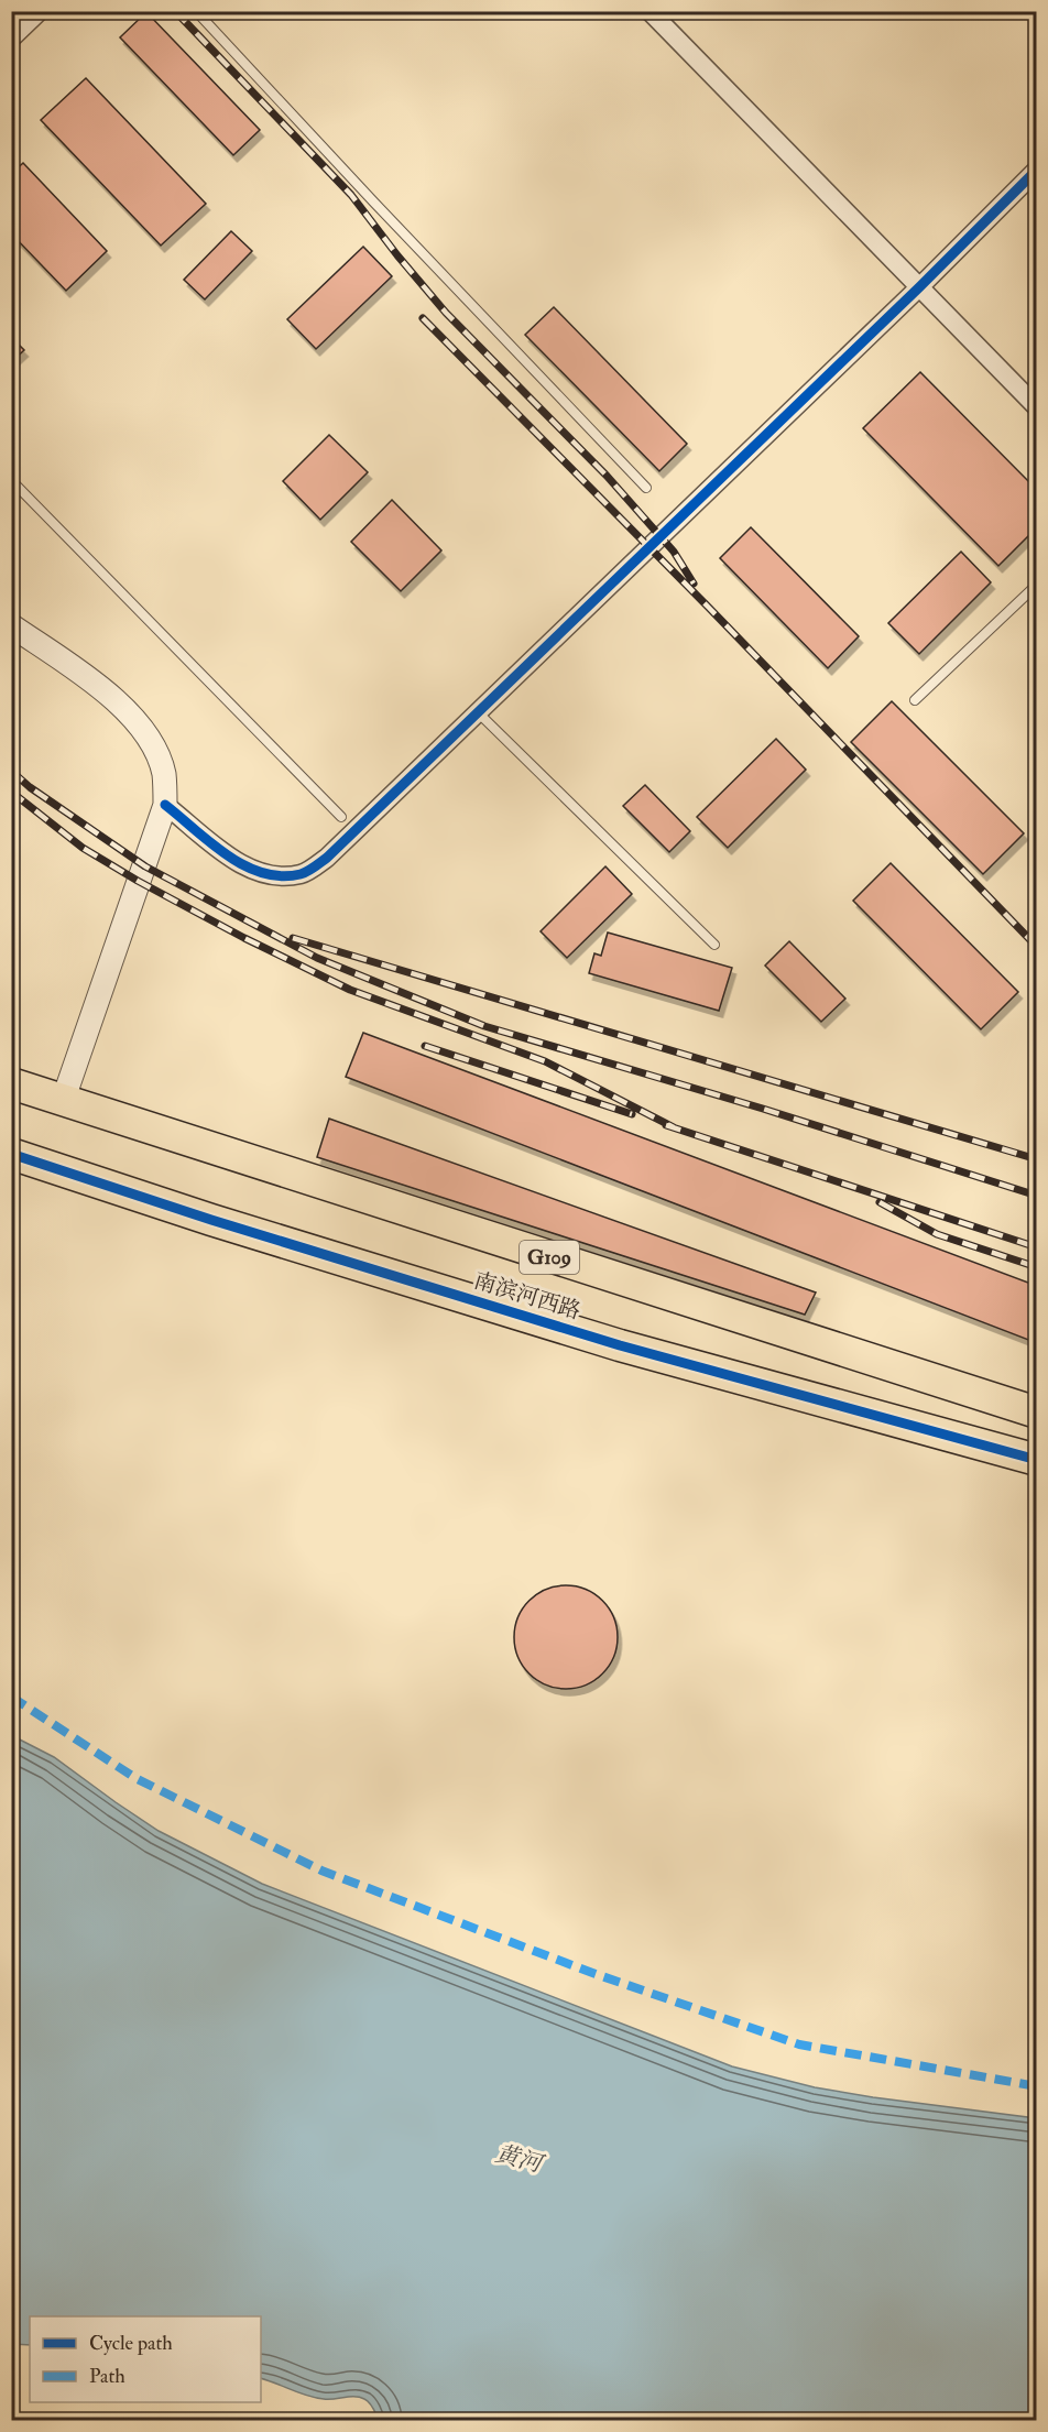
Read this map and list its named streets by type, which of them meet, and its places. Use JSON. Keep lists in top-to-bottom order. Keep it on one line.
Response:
{"streets":{"highway":["G109","南滨河西路"]},"crossings":[["G109","南滨河西路"]],"water":["黄河"],"legend":["Cycle path","Path"]}
